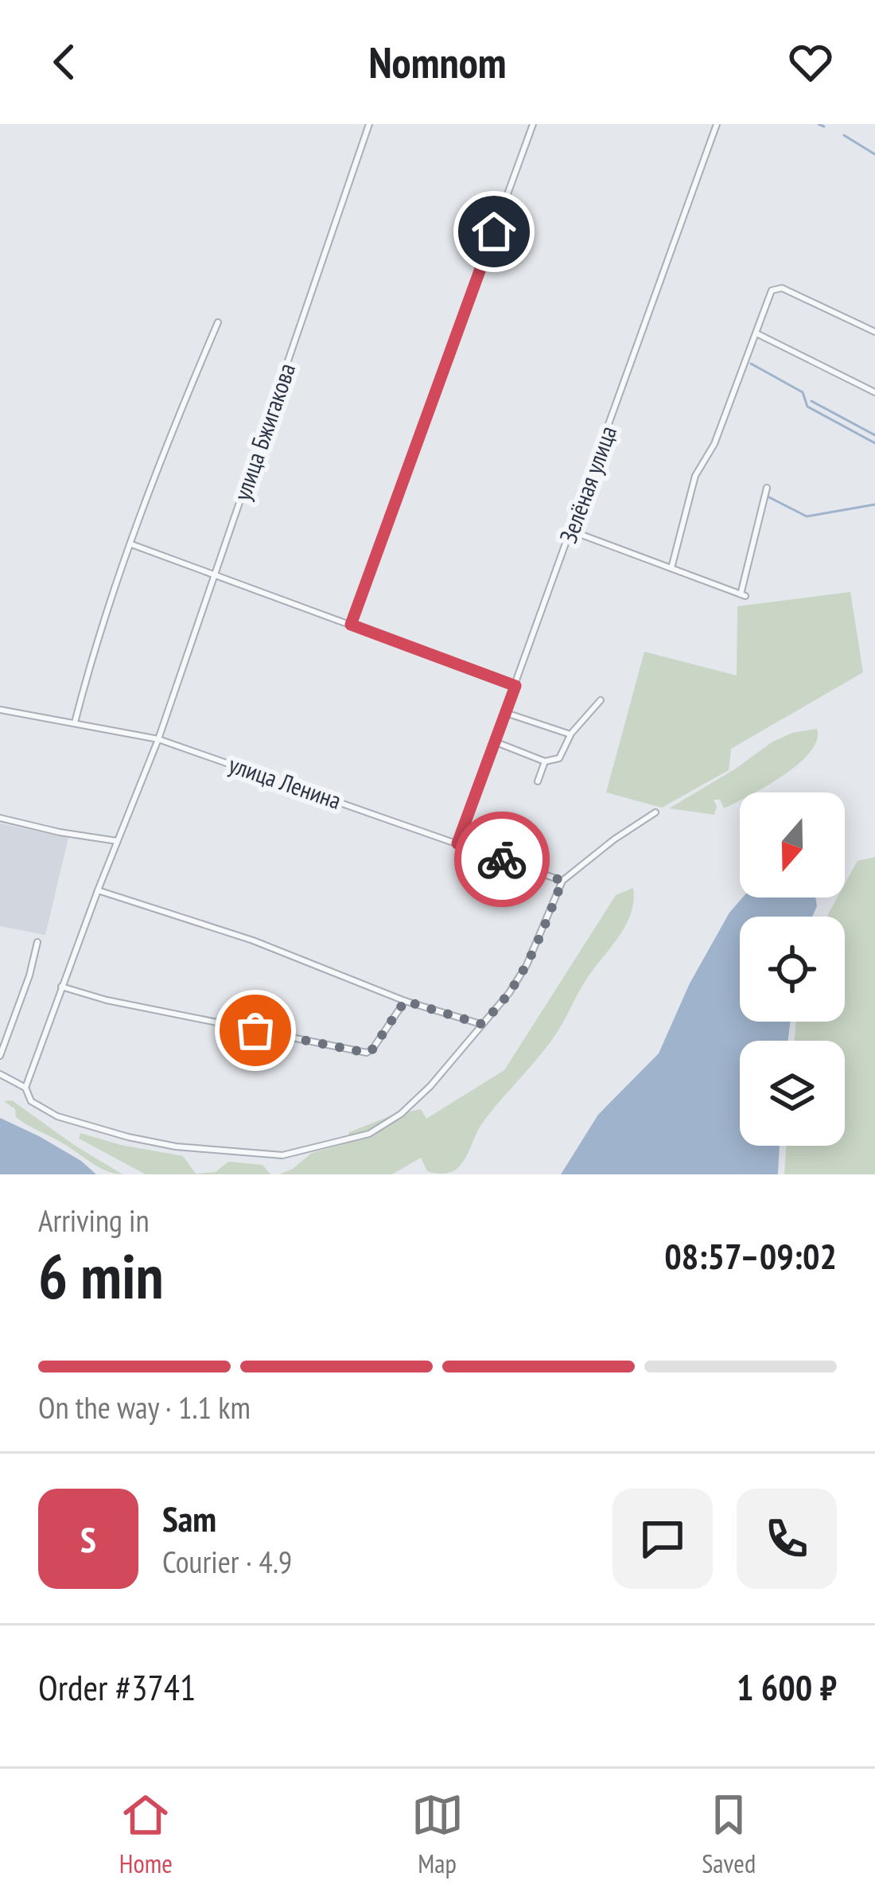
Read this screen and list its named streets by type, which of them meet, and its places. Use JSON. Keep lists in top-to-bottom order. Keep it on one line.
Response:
{"streets":{"street":["улица Бжигакова","Зелёная улица","улица Ленина"]},"crossings":[["улица Бжигакова","улица Ленина"],["Зелёная улица","улица Ленина"]],"north":"bottom","page":{"header":"Nomnom","heading":["6 min","Arriving in","08:57–09:02"],"panel":["Sam","Courier · 4.9","Order #3741","1 600 ₽"],"bar":"On the way · 1.1 km","round":"S","tabs":["Home","Map","Saved"]}}
